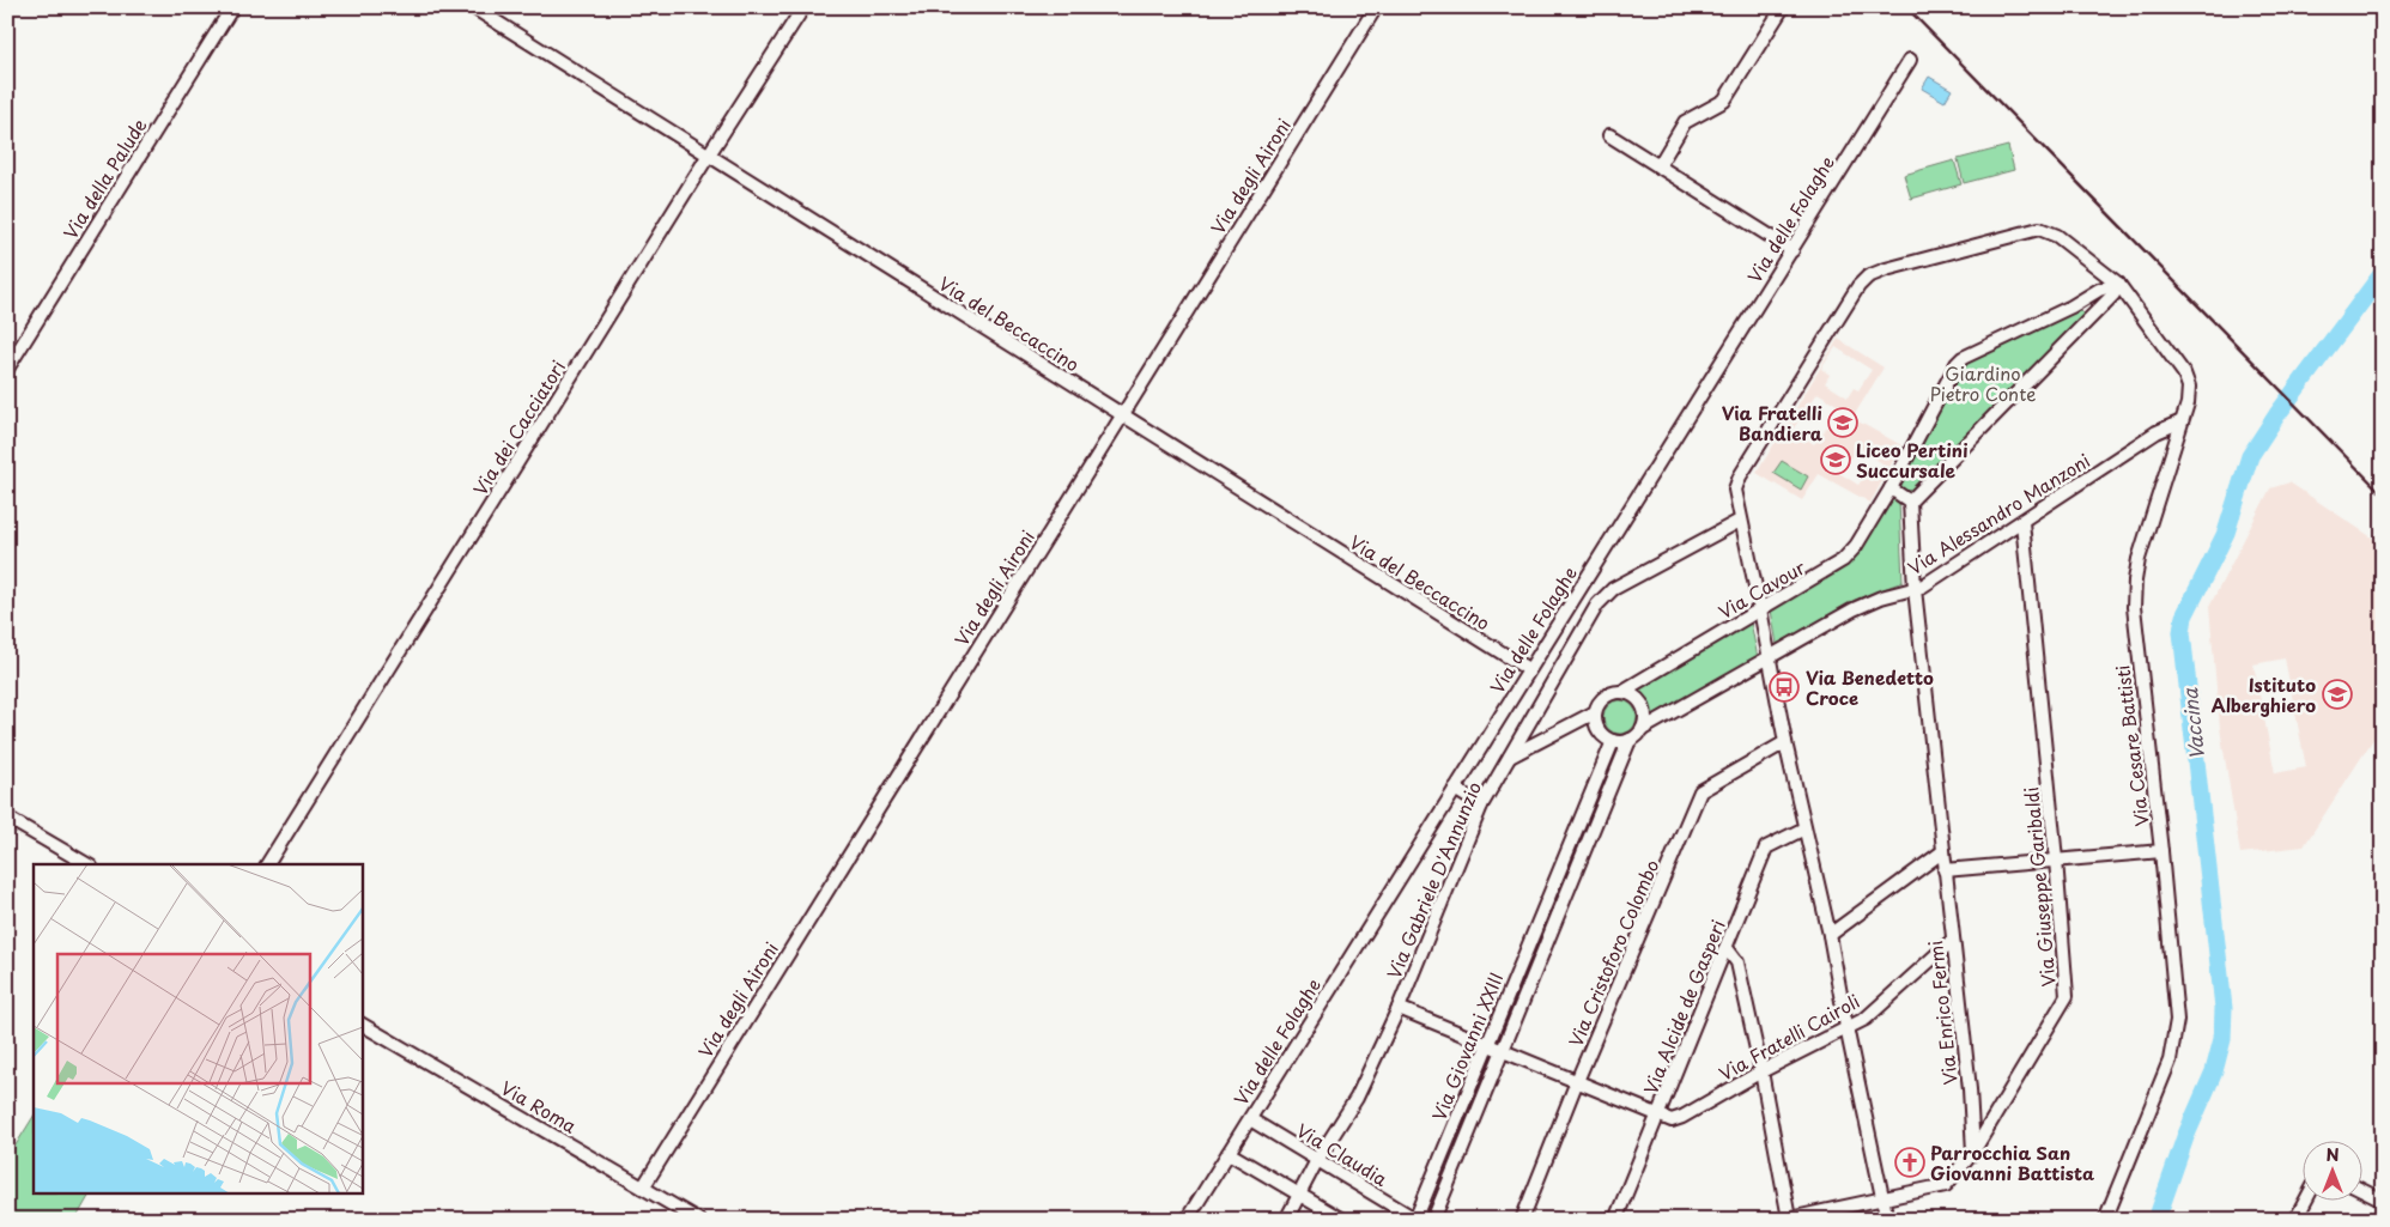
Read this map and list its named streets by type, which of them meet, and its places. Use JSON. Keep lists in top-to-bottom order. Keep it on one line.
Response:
{"streets":{"street":["Via degli Aironi","Via della Palude","Via delle Folaghe","Via del Beccaccino","Via dei Cacciatori","Via Alessandro Manzoni","Via Cavour","Via Cesare Battisti","Via Gabriele D'Annunzio","Via Giuseppe Garibaldi","Via Cristoforo Colombo","Via Alcide de Gasperi","Via Enrico Fermi","Via Fratelli Cairoli","Via Giovanni XXIII","Via Roma","Via Claudia"]},"crossings":[["Via degli Aironi","Via del Beccaccino"],["Via degli Aironi","Via Roma"],["Via delle Folaghe","Via del Beccaccino"],["Via delle Folaghe","Via Claudia"],["Via del Beccaccino","Via dei Cacciatori"],["Via Alessandro Manzoni","Via Cavour"],["Via Alessandro Manzoni","Via Cesare Battisti"],["Via Alessandro Manzoni","Via Giuseppe Garibaldi"],["Via Alessandro Manzoni","Via Enrico Fermi"],["Via Alessandro Manzoni","Via Giovanni XXIII"],["Via Cavour","Via Cesare Battisti"],["Via Cavour","Via Giovanni XXIII"],["Via Gabriele D'Annunzio","Via Claudia"],["Via Giuseppe Garibaldi","Via Enrico Fermi"],["Via Alcide de Gasperi","Via Fratelli Cairoli"],["Via Enrico Fermi","Via Fratelli Cairoli"],["Via Giovanni XXIII","Via Claudia"]],"water":["Vaccina"],"parks":["Giardino Pietro Conte"],"places":{"school or university":["Via Fratelli Bandiera","Liceo Pertini Succursale","Istituto Alberghiero"],"bus stop":["Via Benedetto Croce"],"church":["Parrocchia San Giovanni Battista"]},"north":"top"}
